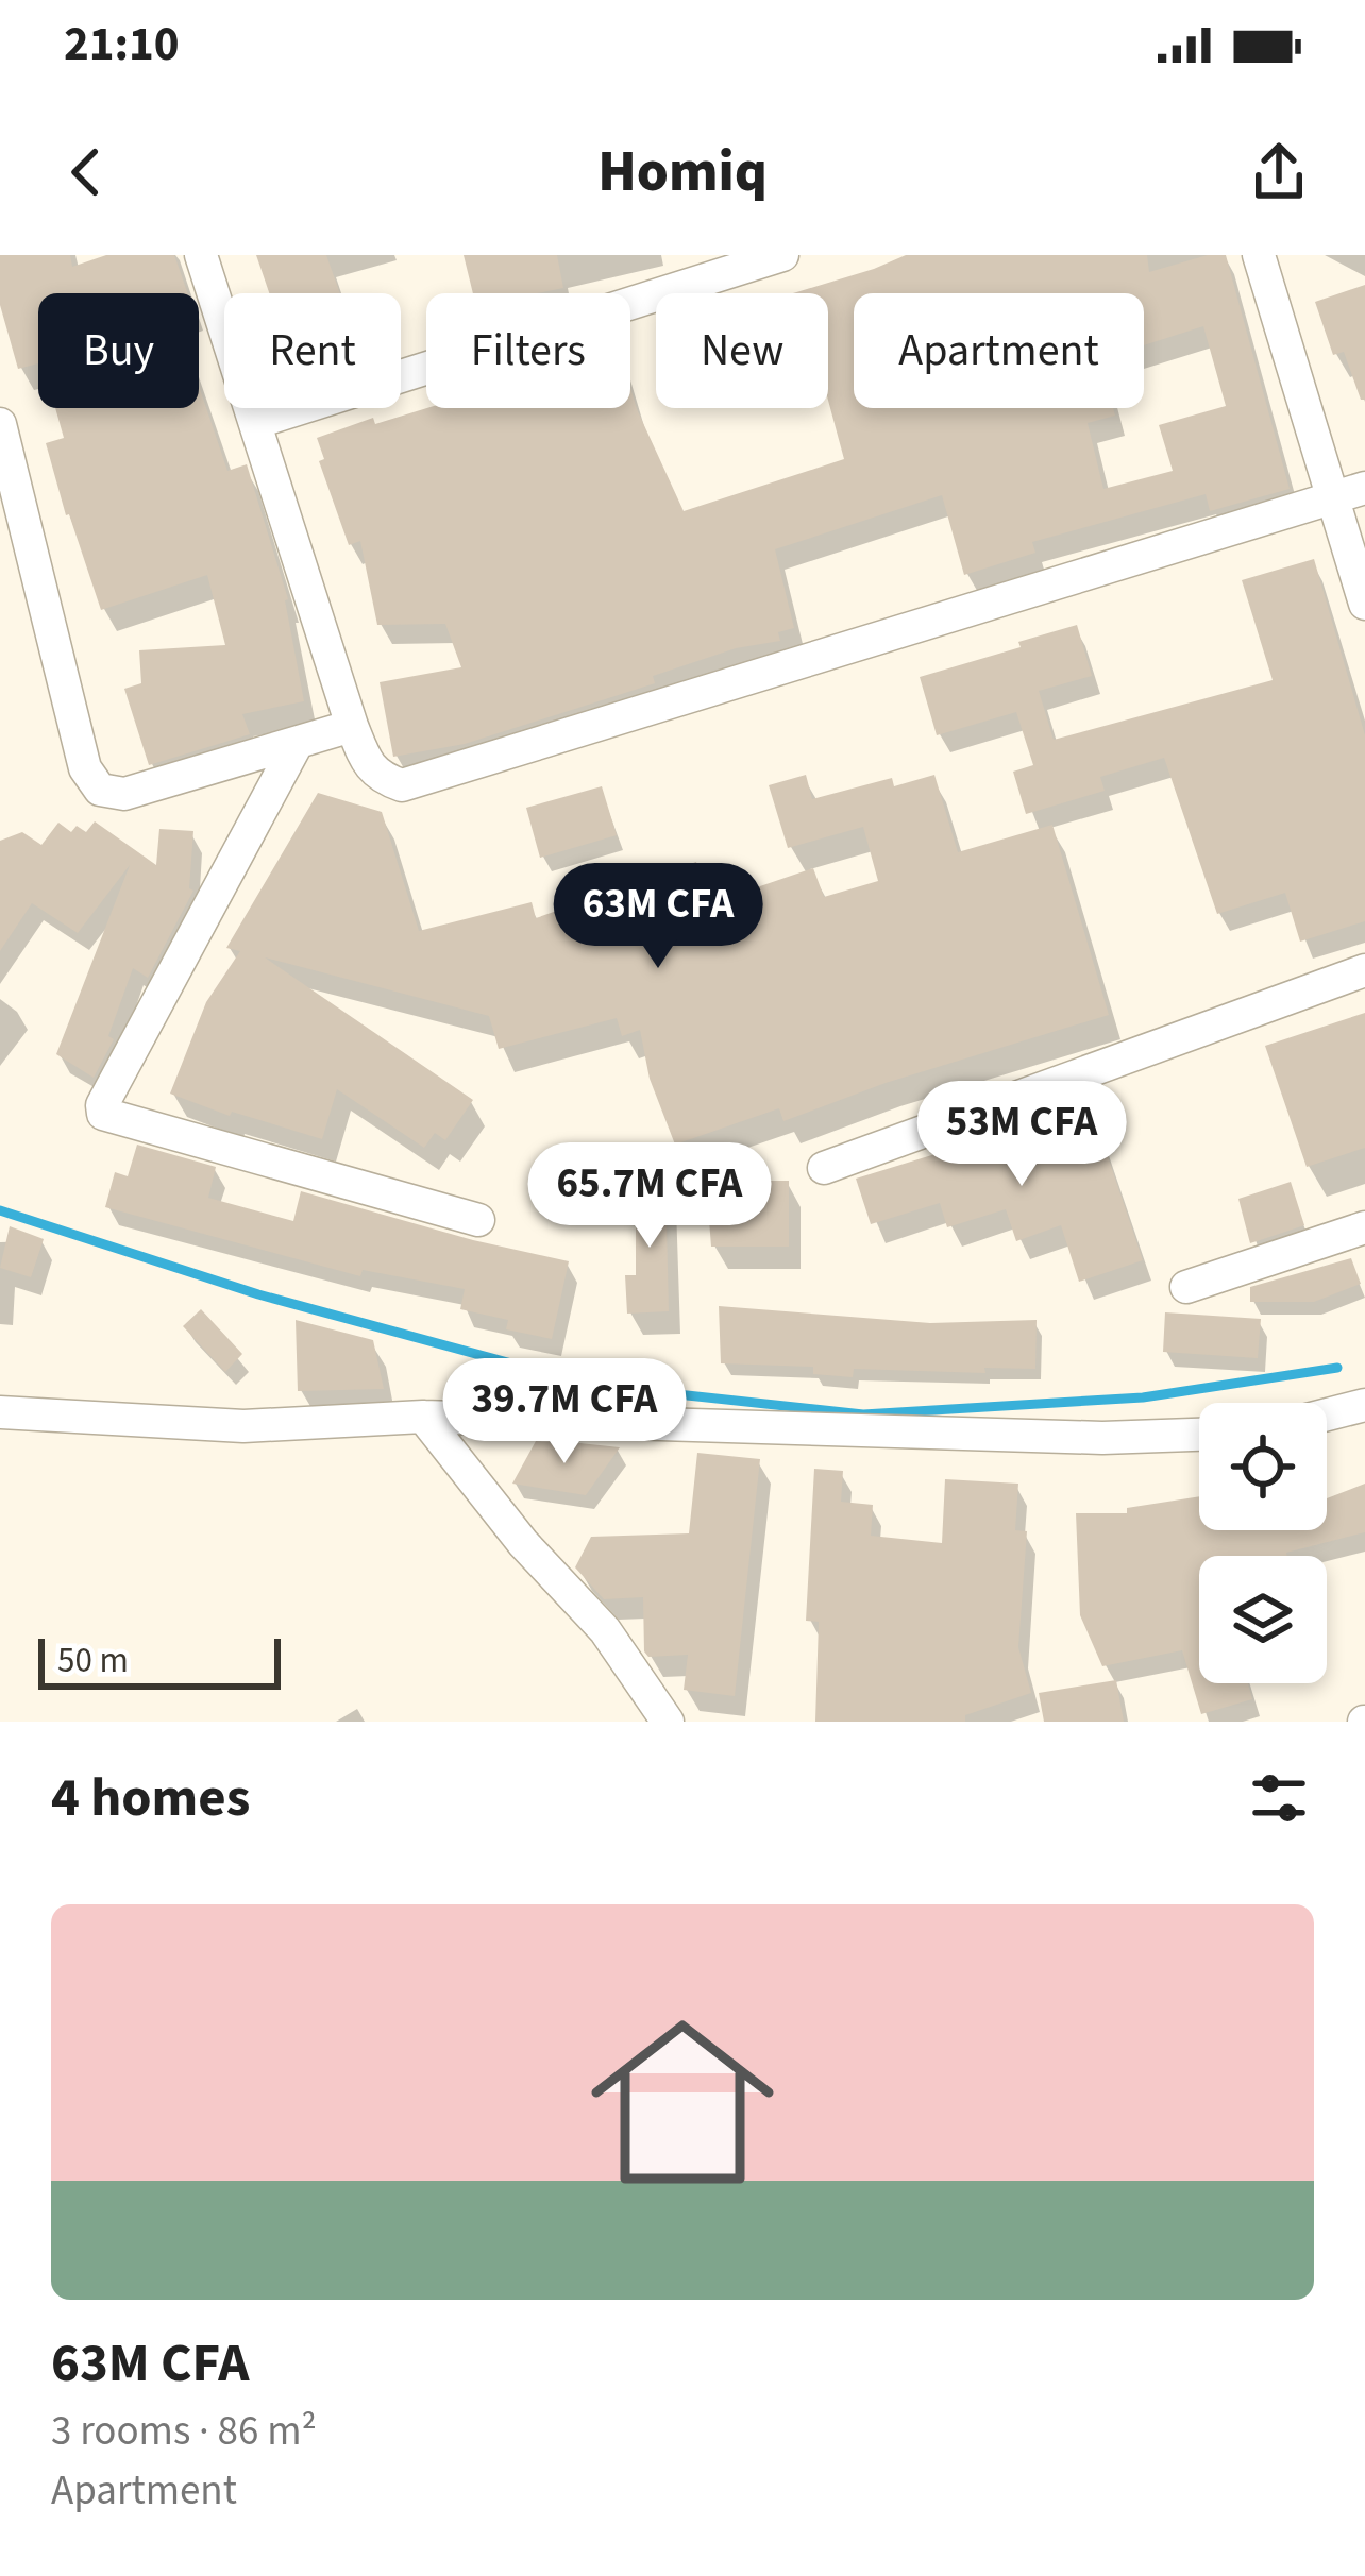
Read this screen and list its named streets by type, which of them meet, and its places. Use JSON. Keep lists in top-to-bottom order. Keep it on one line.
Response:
{"scale_bar":"50 m","page":{"status":"21:10","header":"Homiq","chip":["Buy","Rent","Filters","New","Apartment"],"price":["63M CFA","53M CFA","65.7M CFA","39.7M CFA"],"scale":"50 m","heading":"4 homes","list":[{"name":"63M CFA","note":"3 rooms · 86 m² · Apartment"}]}}
